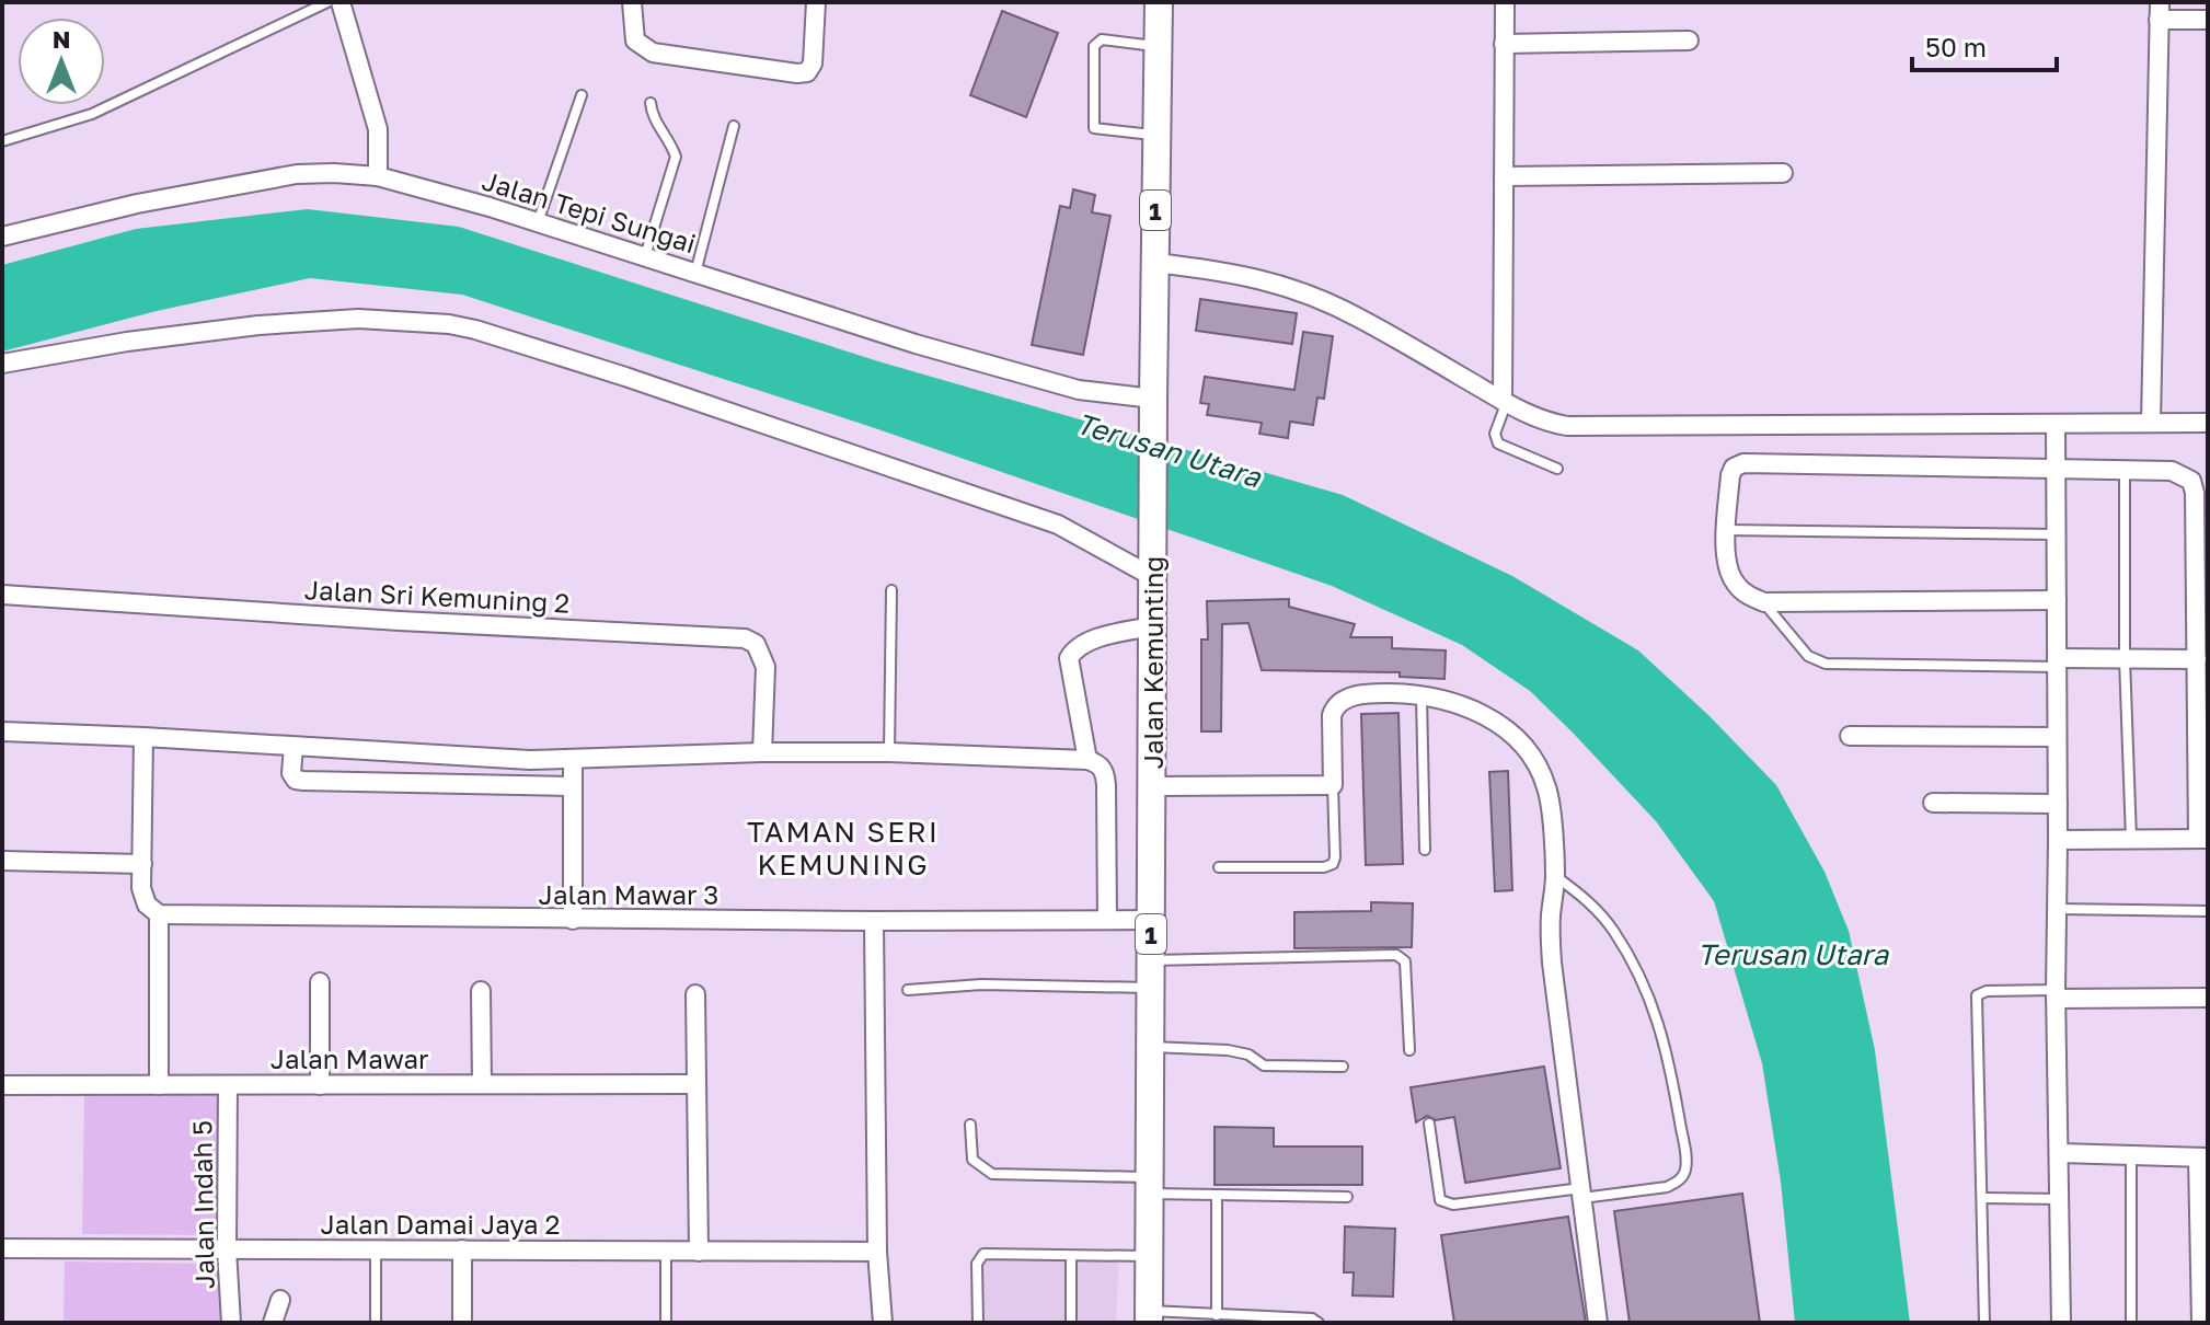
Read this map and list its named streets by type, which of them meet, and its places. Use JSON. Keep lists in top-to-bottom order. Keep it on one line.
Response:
{"streets":{"main road":["1","Jalan Kemunting"],"street":["Jalan Tepi Sungai","Jalan Sri Kemuning 2","Jalan Mawar 3","Jalan Mawar","Jalan Indah 5","Jalan Damai Jaya 2"]},"crossings":[["Jalan Tepi Sungai","Jalan Kemunting"],["Jalan Kemunting","Jalan Mawar 3"],["Jalan Mawar","Jalan Indah 5"],["Jalan Indah 5","Jalan Damai Jaya 2"]],"districts":["TAMAN SERI KEMUNING"],"water":["Terusan Utara"],"scale_bar":"50 m","north":"top"}
